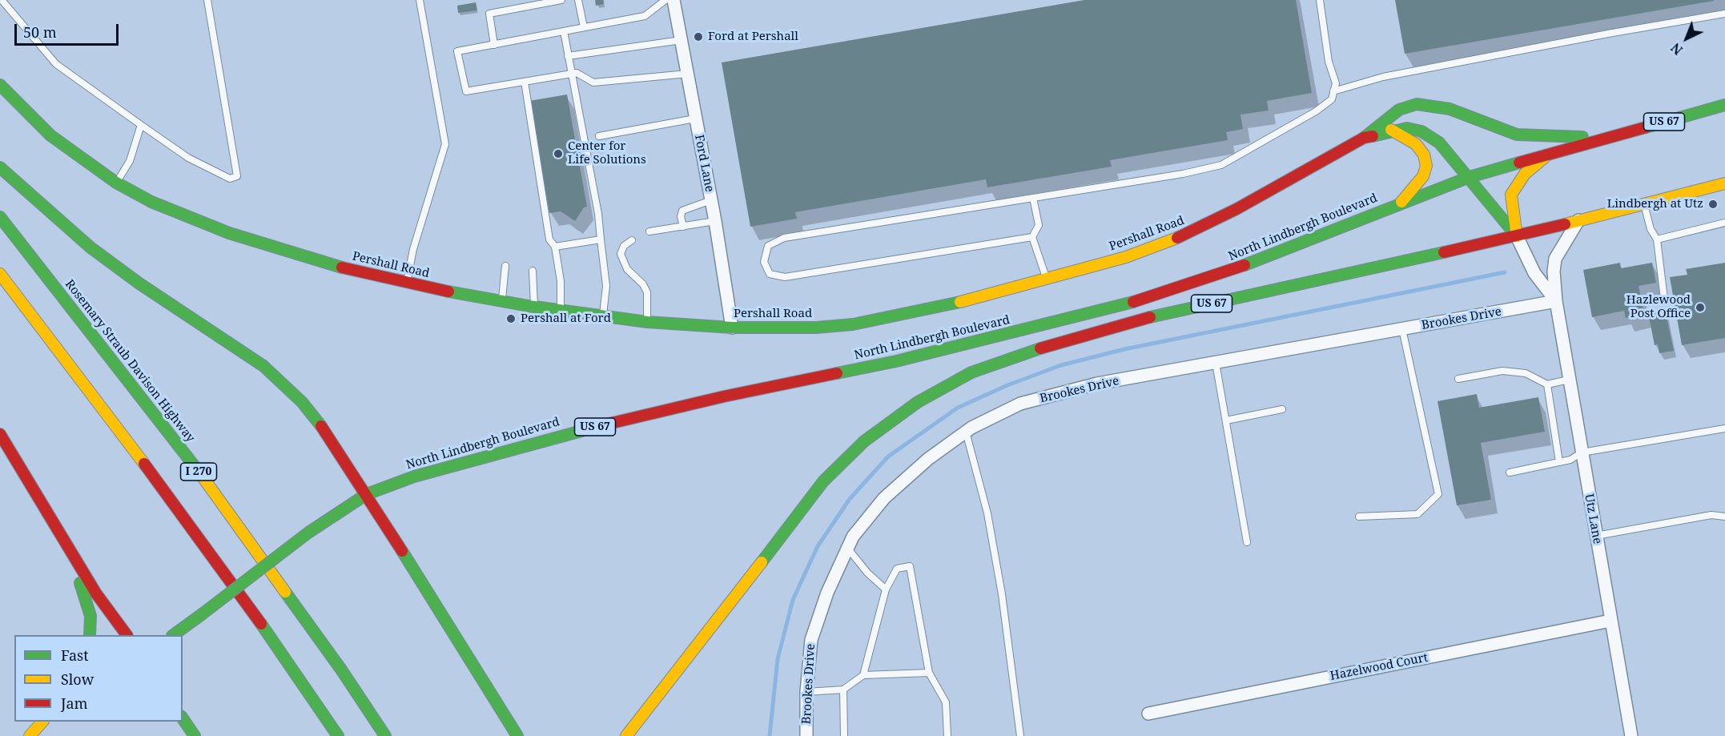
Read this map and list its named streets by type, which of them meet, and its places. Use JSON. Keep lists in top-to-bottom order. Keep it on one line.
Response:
{"streets":{"main road":["US 67","North Lindbergh Boulevard","Pershall Road","Rosemary Straub Davison Highway","I 270"],"street":["Ford Lane","Brookes Drive","Utz Lane","Hazelwood Court"]},"crossings":[["US 67","Pershall Road"],["US 67","Utz Lane"],["Ford Lane","Pershall Road"],["North Lindbergh Boulevard","Pershall Road"],["Pershall Road","Utz Lane"],["Brookes Drive","Utz Lane"],["Utz Lane","Hazelwood Court"]],"places":["Ford at Pershall","Center for Life Solutions","Lindbergh at Utz","Hazlewood Post Office","Pershall at Ford"],"legend":["Fast","Slow","Jam"],"scale_bar":"50 m","north":"bottom left"}
